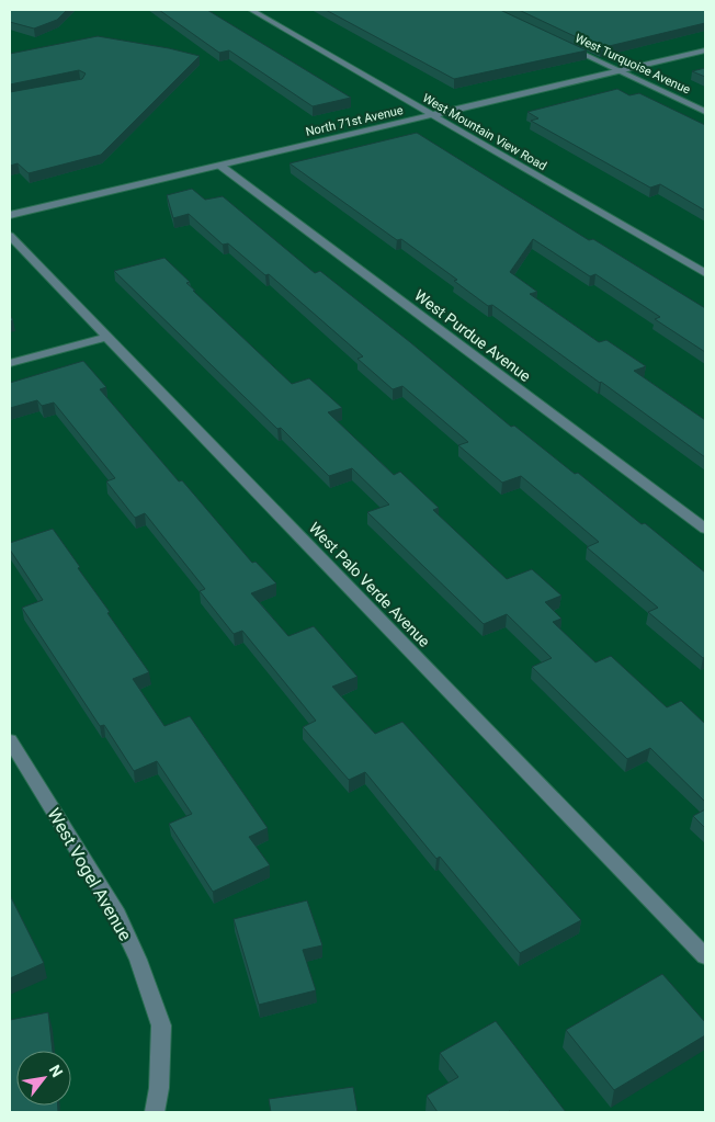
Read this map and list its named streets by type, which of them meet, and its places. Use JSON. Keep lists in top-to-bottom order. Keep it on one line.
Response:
{"streets":{"street":["West Turquoise Avenue","North 71st Avenue","West Mountain View Road","West Purdue Avenue","West Palo Verde Avenue","West Vogel Avenue"]},"crossings":[["West Turquoise Avenue","North 71st Avenue"],["North 71st Avenue","West Mountain View Road"],["North 71st Avenue","West Purdue Avenue"]],"north":"top right"}
